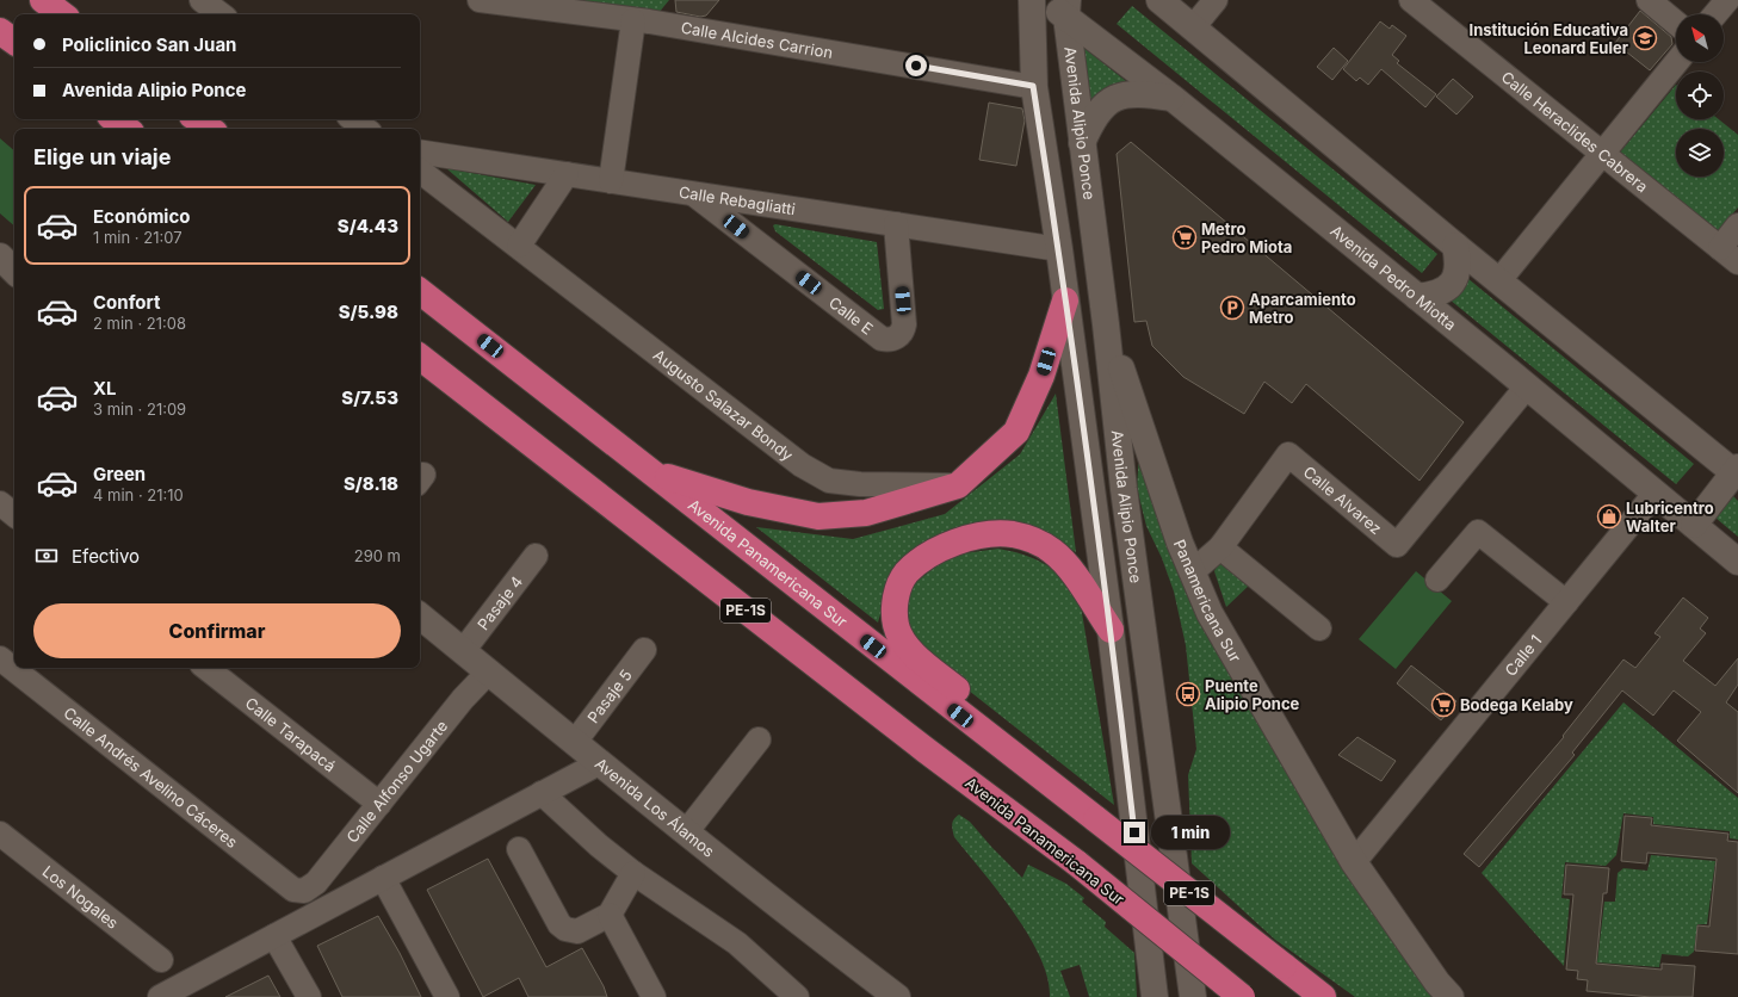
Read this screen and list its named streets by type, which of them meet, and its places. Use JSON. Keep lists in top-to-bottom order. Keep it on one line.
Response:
{"streets":{"highway":["Avenida Panamericana Sur","PE-1S"],"main road":["Avenida Alipio Ponce","Avenida Pedro Miotta","Panamericana Sur","Avenida Los Álamos"],"street":["Calle Alcides Carrion","Calle Heraclides Cabrera","Calle Rebagliatti","Calle E","Augusto Salazar Bondy","Calle Alvarez","Pasaje 4","Calle 1","Pasaje 5","Calle Tarapacá","Calle Andrés Avelino Cáceres","Calle Alfonso Ugarte","Los Nogales"]},"crossings":[["Avenida Alipio Ponce","Avenida Pedro Miotta"],["Avenida Alipio Ponce","Panamericana Sur"],["Calle Rebagliatti","Calle E"],["Avenida Pedro Miotta","Calle Alvarez"],["Avenida Pedro Miotta","Calle 1"],["Panamericana Sur","Calle 1"],["Pasaje 4","Avenida Los Álamos"],["Pasaje 5","Avenida Los Álamos"],["Calle Tarapacá","Calle Alfonso Ugarte"],["Calle Andrés Avelino Cáceres","Calle Alfonso Ugarte"],["Calle Alfonso Ugarte","Avenida Los Álamos"]],"places":{"school or university":["Institución Educativa Leonard Euler"],"supermarket":["Metro Pedro Miota","Bodega Kelaby"],"parking":["Aparcamiento Metro"],"shop":["Lubricentro Walter"],"bus stop":["Puente Alipio Ponce"]},"north":"top left","page":{"banner":["Policlinico San Juan","Avenida Alipio Ponce"],"heading":"Elige un viaje","list":[{"name":"Económico","note":"1 min · 21:07","value":"S/4.43"},{"name":"Confort","note":"2 min · 21:08","value":"S/5.98"},{"name":"XL","note":"3 min · 21:09","value":"S/7.53"},{"name":"Green","note":"4 min · 21:10","value":"S/8.18"}],"pay":["Efectivo","290 m"],"buttons":"Confirmar","bubble":"1 min"}}
